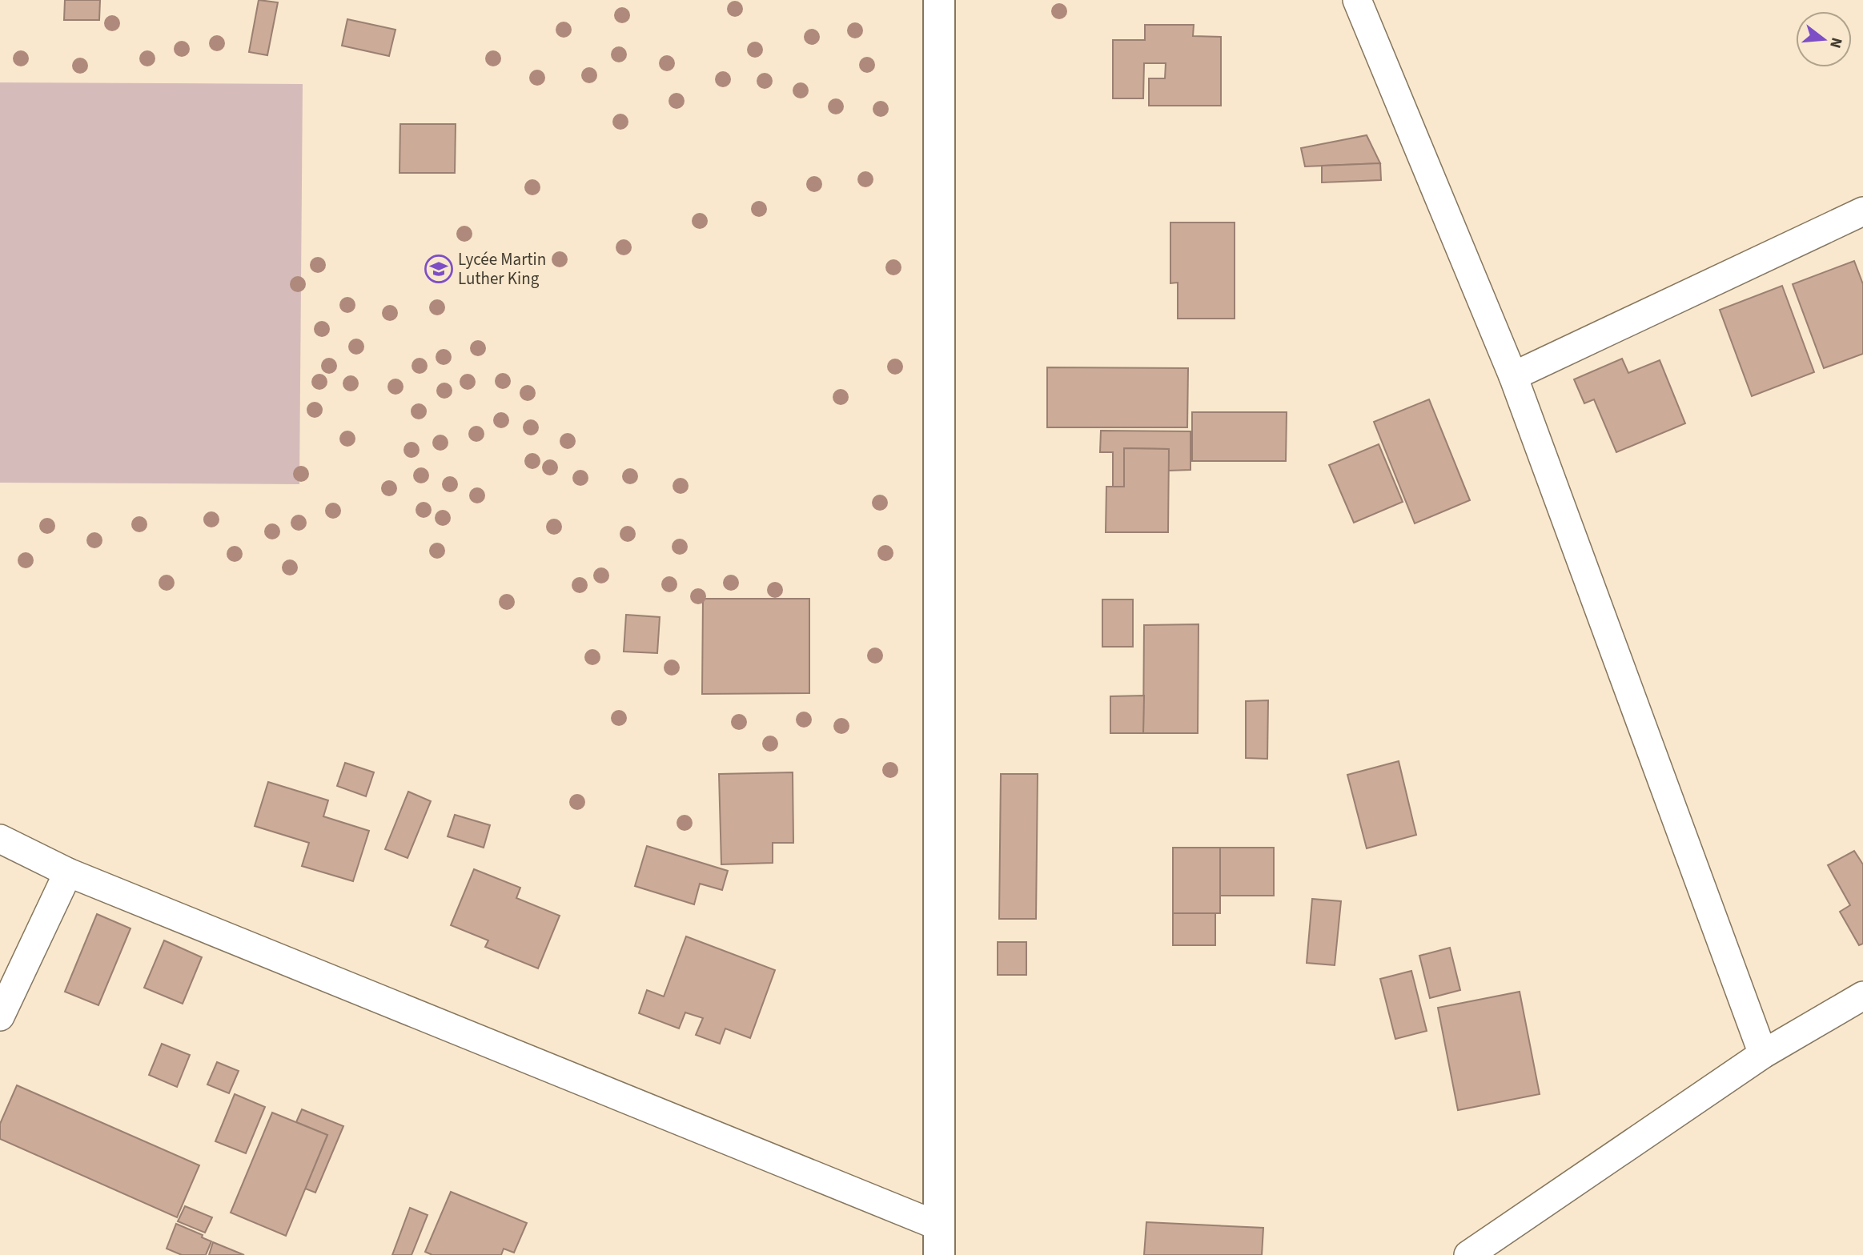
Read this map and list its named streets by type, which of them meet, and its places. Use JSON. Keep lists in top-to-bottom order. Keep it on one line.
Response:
{"places":{"school or university":["Lycée Martin Luther King"]},"north":"right"}
